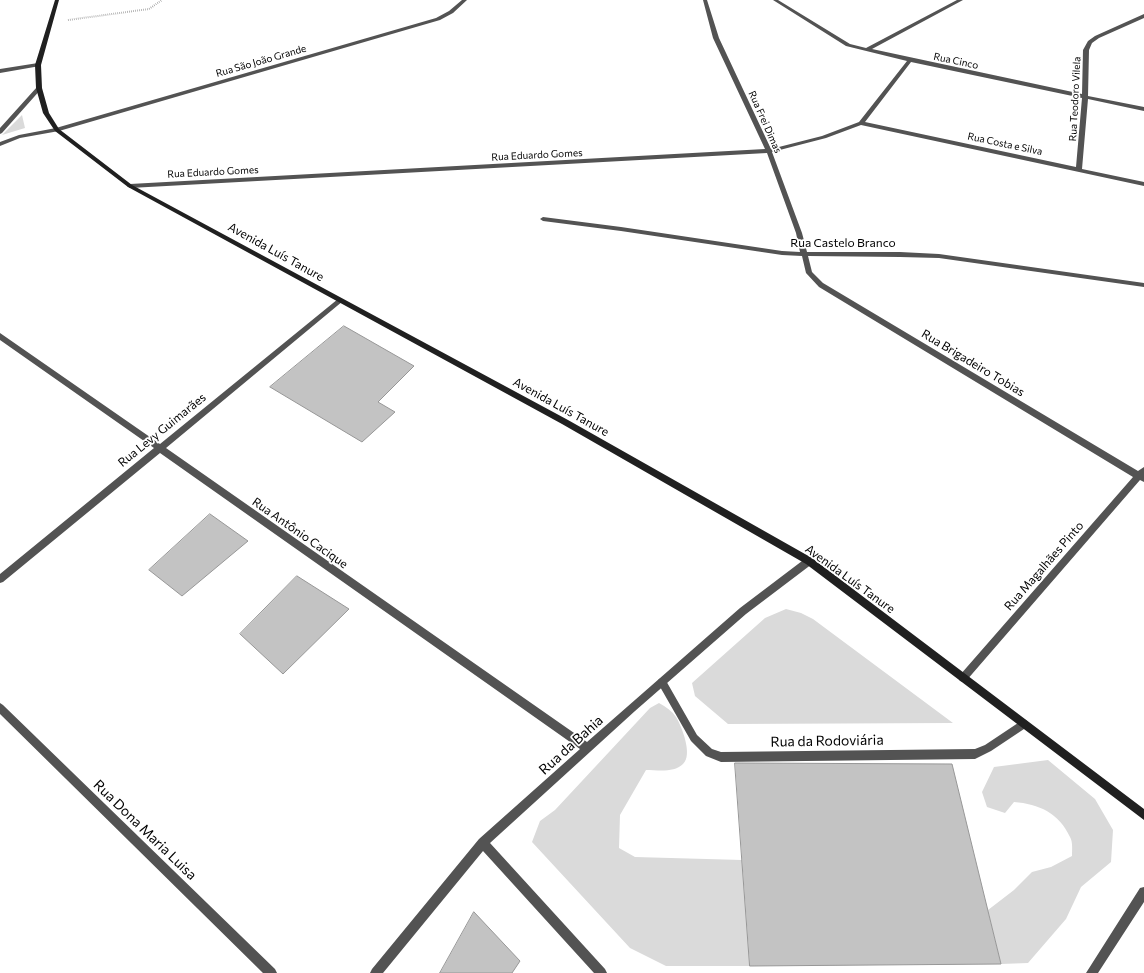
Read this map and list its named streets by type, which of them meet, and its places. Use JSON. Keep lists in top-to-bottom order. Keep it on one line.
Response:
{"streets":{"main road":["Avenida Luís Tanure"],"street":["Rua São João Grande","Rua Cinco","Rua Teodoro Vilela","Rua Frei Dimas","Rua Costa e Silva","Rua Eduardo Gomes","Rua Castelo Branco","Rua Brigadeiro Tobias","Rua Levy Guimarães","Rua Antônio Cacique","Rua Magalhães Pinto","Rua da Rodoviária","Rua da Bahia","Rua Dona Maria Luisa"]},"crossings":[["Rua São João Grande","Avenida Luís Tanure"],["Rua Cinco","Rua Teodoro Vilela"],["Rua Teodoro Vilela","Rua Costa e Silva"],["Rua Frei Dimas","Rua Eduardo Gomes"],["Rua Frei Dimas","Rua Castelo Branco"],["Rua Frei Dimas","Rua Brigadeiro Tobias"],["Rua Costa e Silva","Rua Eduardo Gomes"],["Rua Eduardo Gomes","Avenida Luís Tanure"],["Rua Castelo Branco","Rua Brigadeiro Tobias"],["Avenida Luís Tanure","Rua Levy Guimarães"],["Avenida Luís Tanure","Rua Magalhães Pinto"],["Avenida Luís Tanure","Rua da Rodoviária"],["Avenida Luís Tanure","Rua da Bahia"],["Rua Brigadeiro Tobias","Rua Magalhães Pinto"],["Rua Levy Guimarães","Rua Antônio Cacique"],["Rua Antônio Cacique","Rua da Bahia"],["Rua da Rodoviária","Rua da Bahia"]]}
